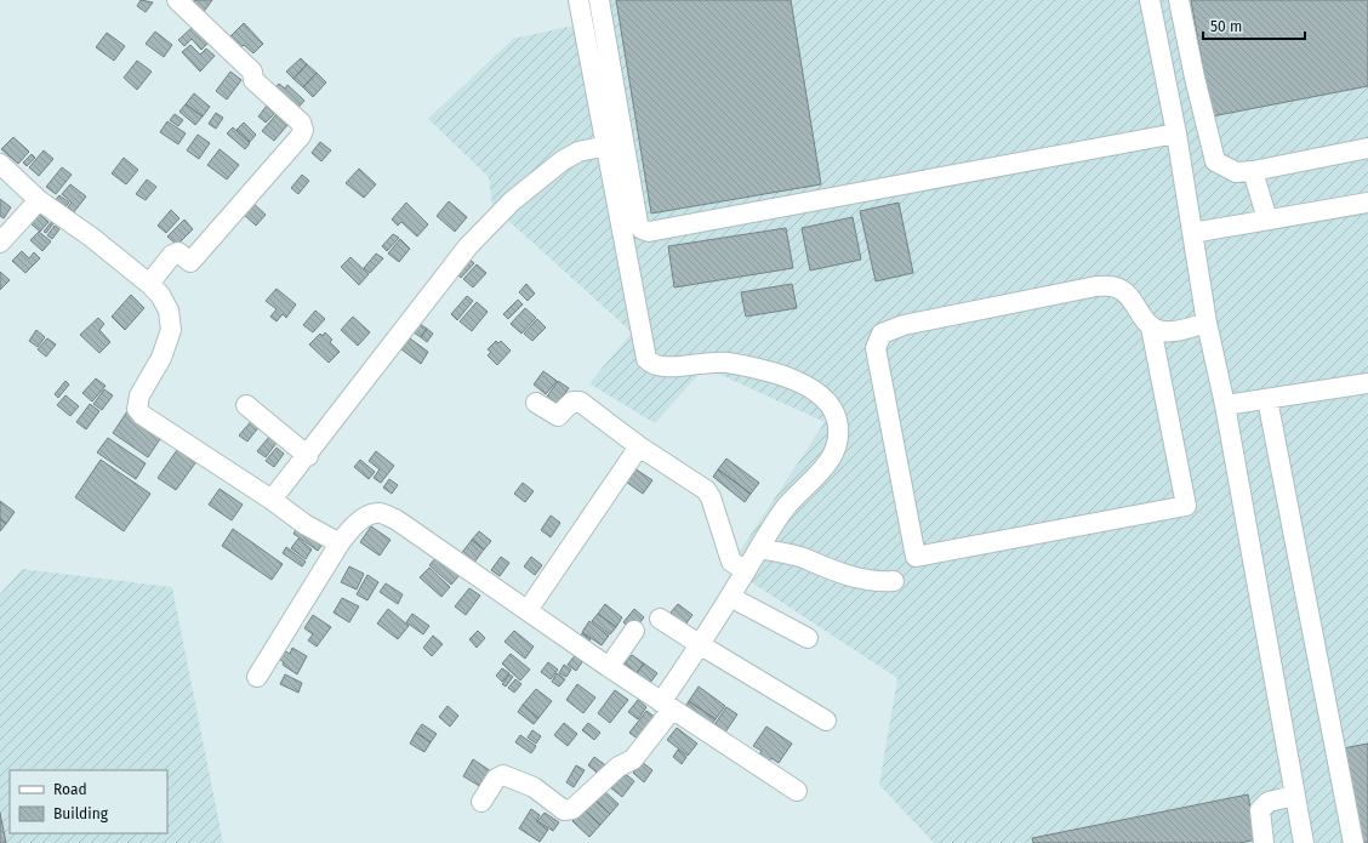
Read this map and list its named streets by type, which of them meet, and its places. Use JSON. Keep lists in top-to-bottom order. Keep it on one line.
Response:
{"legend":["Road","Building"],"scale_bar":"50 m"}
